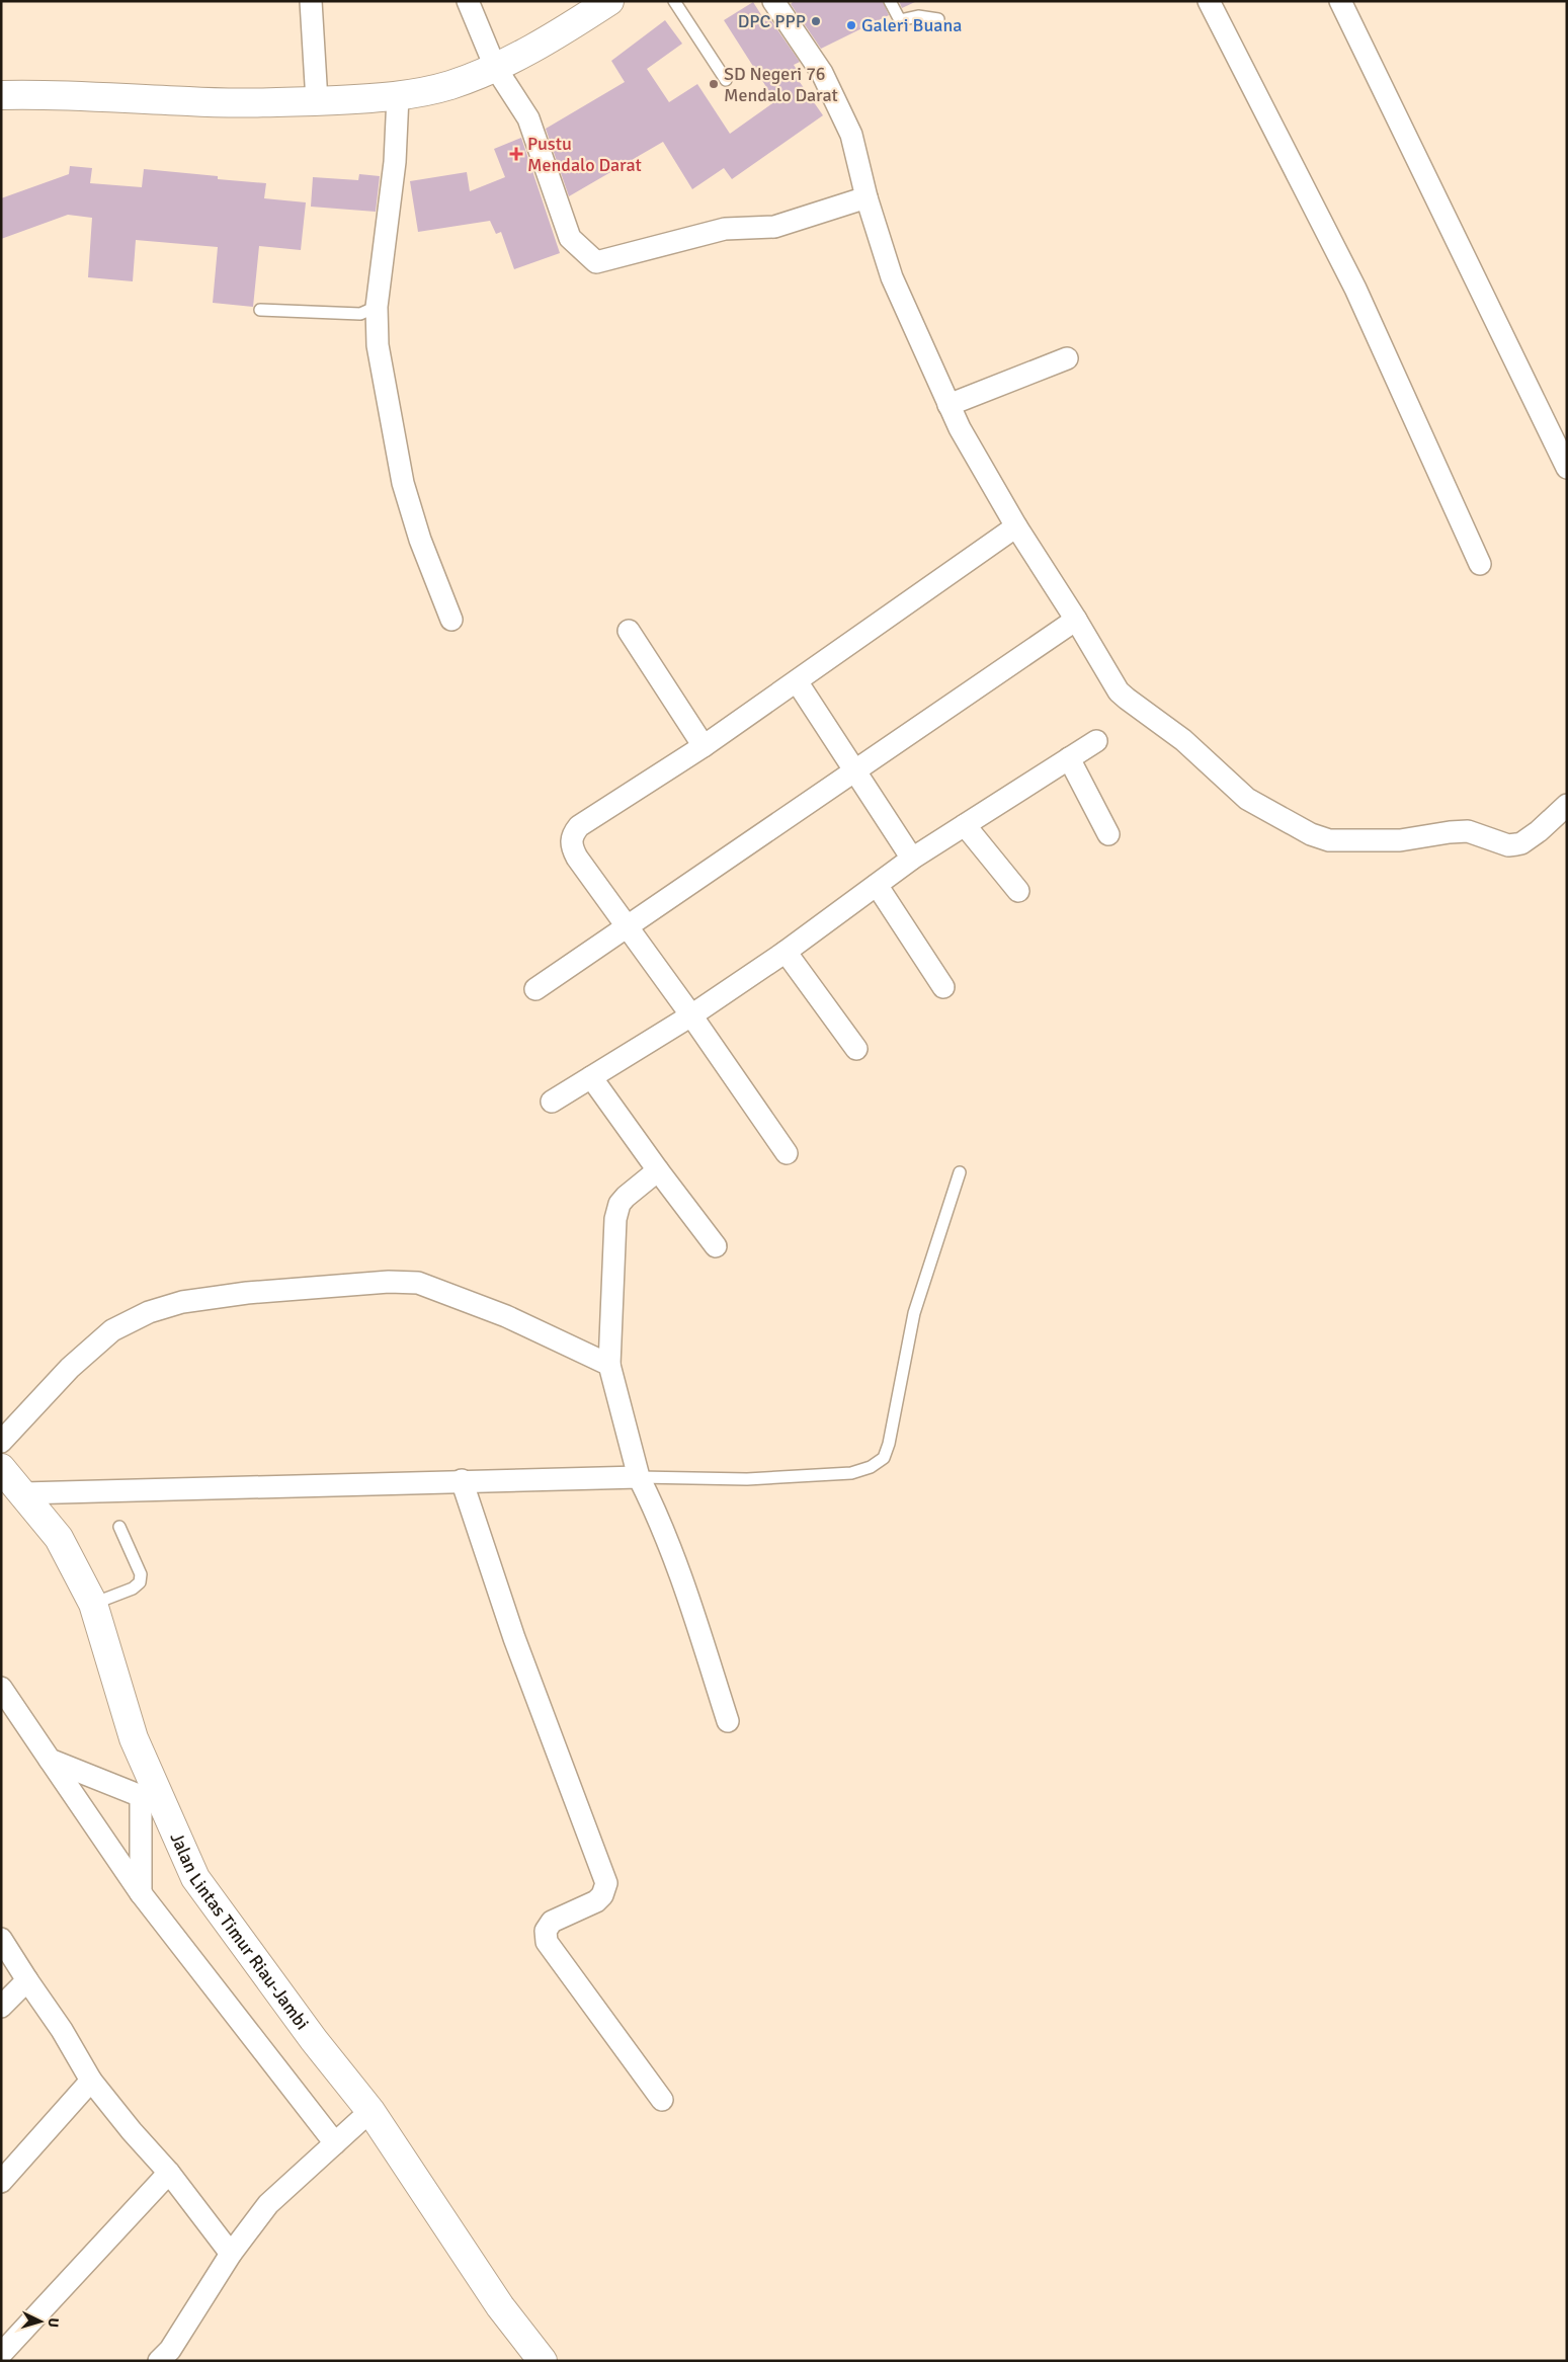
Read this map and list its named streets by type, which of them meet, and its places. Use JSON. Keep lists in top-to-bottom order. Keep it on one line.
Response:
{"streets":{"highway":["Jalan Lintas Timur Riau-Jambi"]},"places":{"other":["DPC PPP","Galeri Buana","SD Negeri 76 Mendalo Darat"],"health":["Pustu Mendalo Darat"]},"north":"right"}
